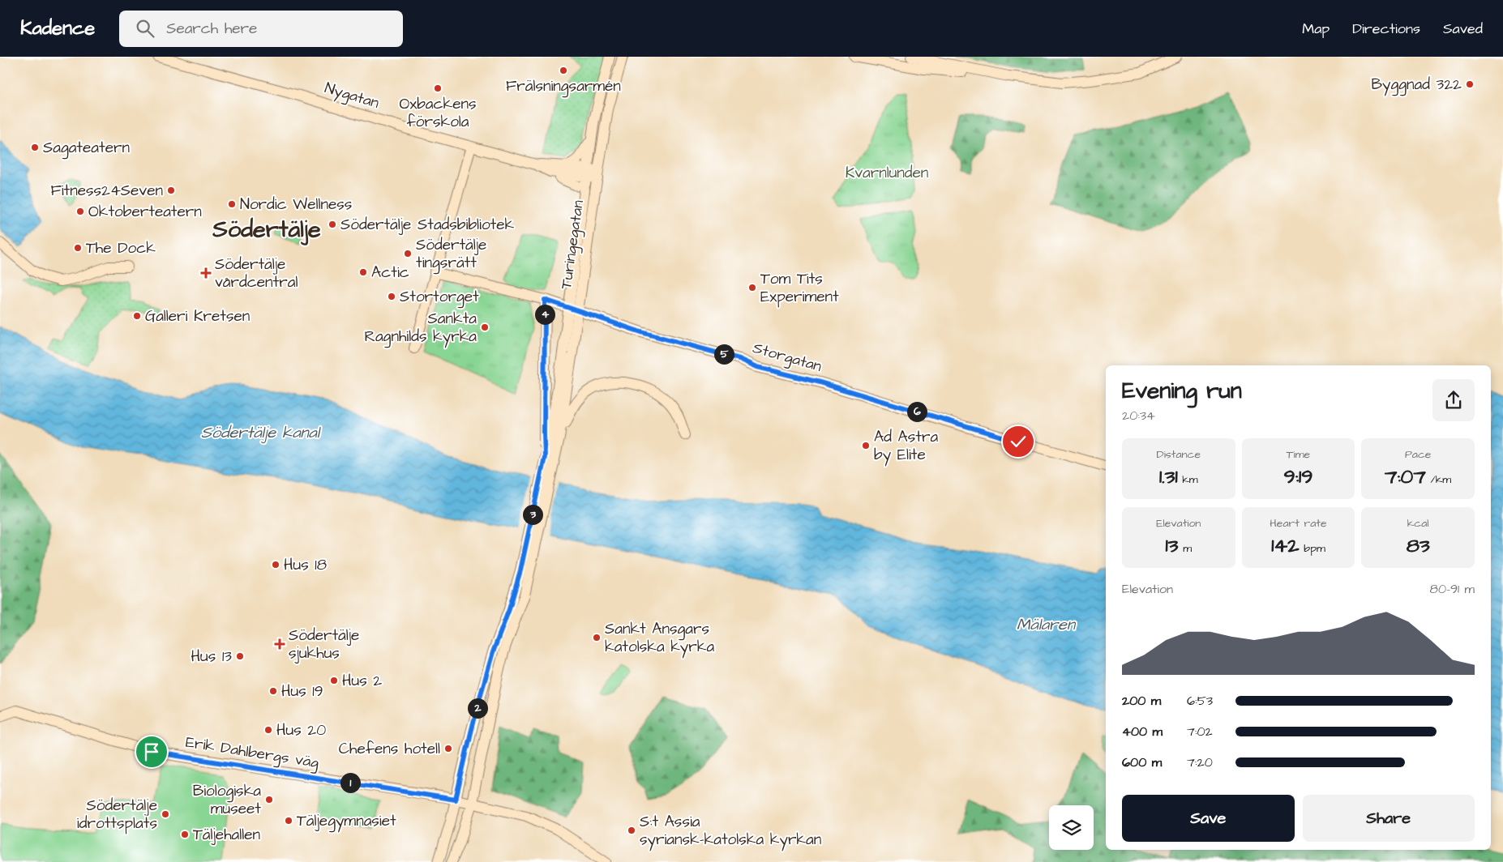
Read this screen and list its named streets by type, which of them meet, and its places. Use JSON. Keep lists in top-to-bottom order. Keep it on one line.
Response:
{"streets":{"main road":["Nygatan","Turingegatan","Storgatan","Erik Dahlbergs väg"]},"crossings":[["Nygatan","Turingegatan"]],"districts":["Södertälje"],"water":["Södertälje kanal","Mälaren"],"parks":["Kvarnlunden"],"places":{"other":["Frälsningsarmén","Byggnad 322","Oxbackens förskola","Sagateatern","Fitness24Seven","Nordic Wellness","Oktoberteatern","Södertälje Stadsbibliotek","The Dock","Södertälje tingsrätt","Actic","Tom Tits Experiment","Stortorget","Galleri Kretsen","Sankta Ragnhilds kyrka","Ad Astra by Elite","Hus 18","Sankt Ansgars katolska kyrka","Hus 13","Hus 2","Hus 19","Hus 20","Chefens hotell","Biologiska museet","Södertälje idrottsplats","Täljegymnasiet","S:t Assia syriansk-katolska kyrkan","Täljehallen"],"health":["Södertälje vårdcentral","Södertälje sjukhus"]},"page":{"header":"Kadence","search":"Search here","nav":["Map","Directions","Saved"],"pins":["4","5","6","3","2","1"],"heading":["Evening run","20:34"],"stats":[["Distance","1.31 km"],["Time","9:19"],["Pace","7:07 /km"],["Elevation","13 m"],["Heart rate","142 bpm"],["kcal","83"]],"chart":["Elevation","80–91 m"],"list":[{"name":"200 m","note":"6:53"},{"name":"400 m","note":"7:02"},{"name":"600 m","note":"7:20"}],"buttons":["Save","Share"]}}
